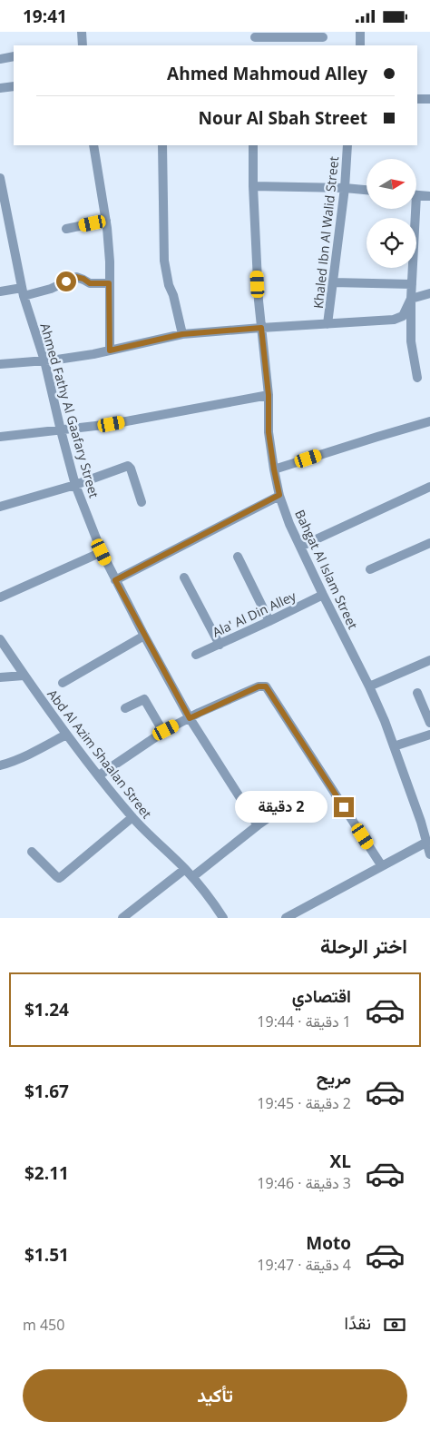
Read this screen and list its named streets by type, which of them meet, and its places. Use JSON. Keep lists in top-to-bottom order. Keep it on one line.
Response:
{"streets":{"street":["Khaled Ibn Al Walid Street","Ahmed Fathy Al Gaafary Street","Bahgat Al Islam Street","Ala' Al Din Alley","Abd Al Azim Shaalan Street"]},"crossings":[["Bahgat Al Islam Street","Ala' Al Din Alley"]],"north":"right","page":{"status":"19:41","banner":["Ahmed Mahmoud Alley","Nour Al Sbah Street"],"bubble":"2 دقيقة","heading":"اختر الرحلة","list":[{"name":"اقتصادي","note":"1 دقيقة · 19:44","value":"$1.24"},{"name":"مريح","note":"2 دقيقة · 19:45","value":"$1.67"},{"name":"XL","note":"3 دقيقة · 19:46","value":"$2.11"},{"name":"Moto","note":"4 دقيقة · 19:47","value":"$1.51"}],"pay":["نقدًا","450 m"],"buttons":"تأكيد"}}
